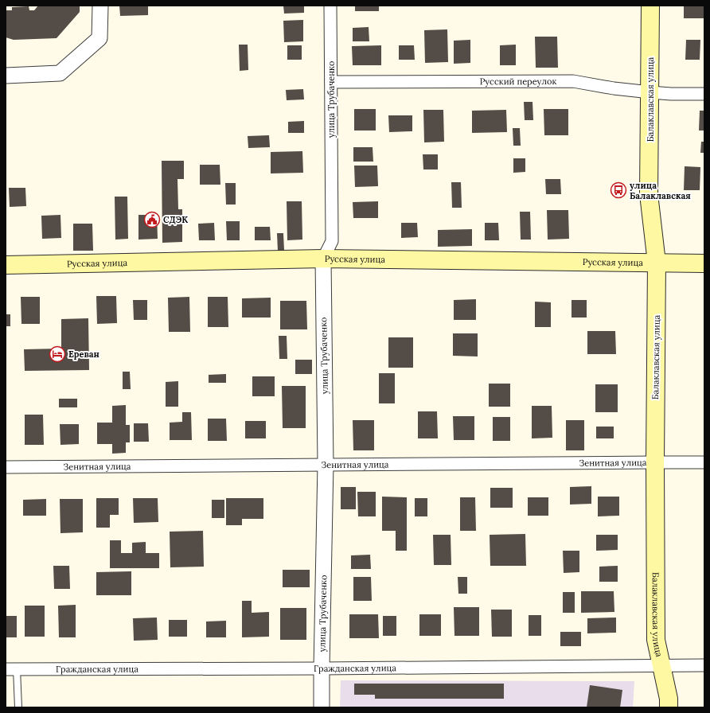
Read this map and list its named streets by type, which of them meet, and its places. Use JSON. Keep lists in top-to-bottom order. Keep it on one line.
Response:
{"streets":{"main road":["Балаклавская улица","Русская улица"],"street":["Русский переулок","улица Трубаченко","Зенитная улица","Гражданская улица"]},"crossings":[["Русский переулок","улица Трубаченко"],["Русский переулок","Балаклавская улица"],["улица Трубаченко","Русская улица"],["улица Трубаченко","Зенитная улица"],["улица Трубаченко","Гражданская улица"],["Балаклавская улица","Русская улица"],["Балаклавская улица","Зенитная улица"],["Балаклавская улица","Гражданская улица"]],"places":{"bus stop":["улица Балаклавская"],"public building":["СДЭК"],"hotel":["Ереван"]}}
